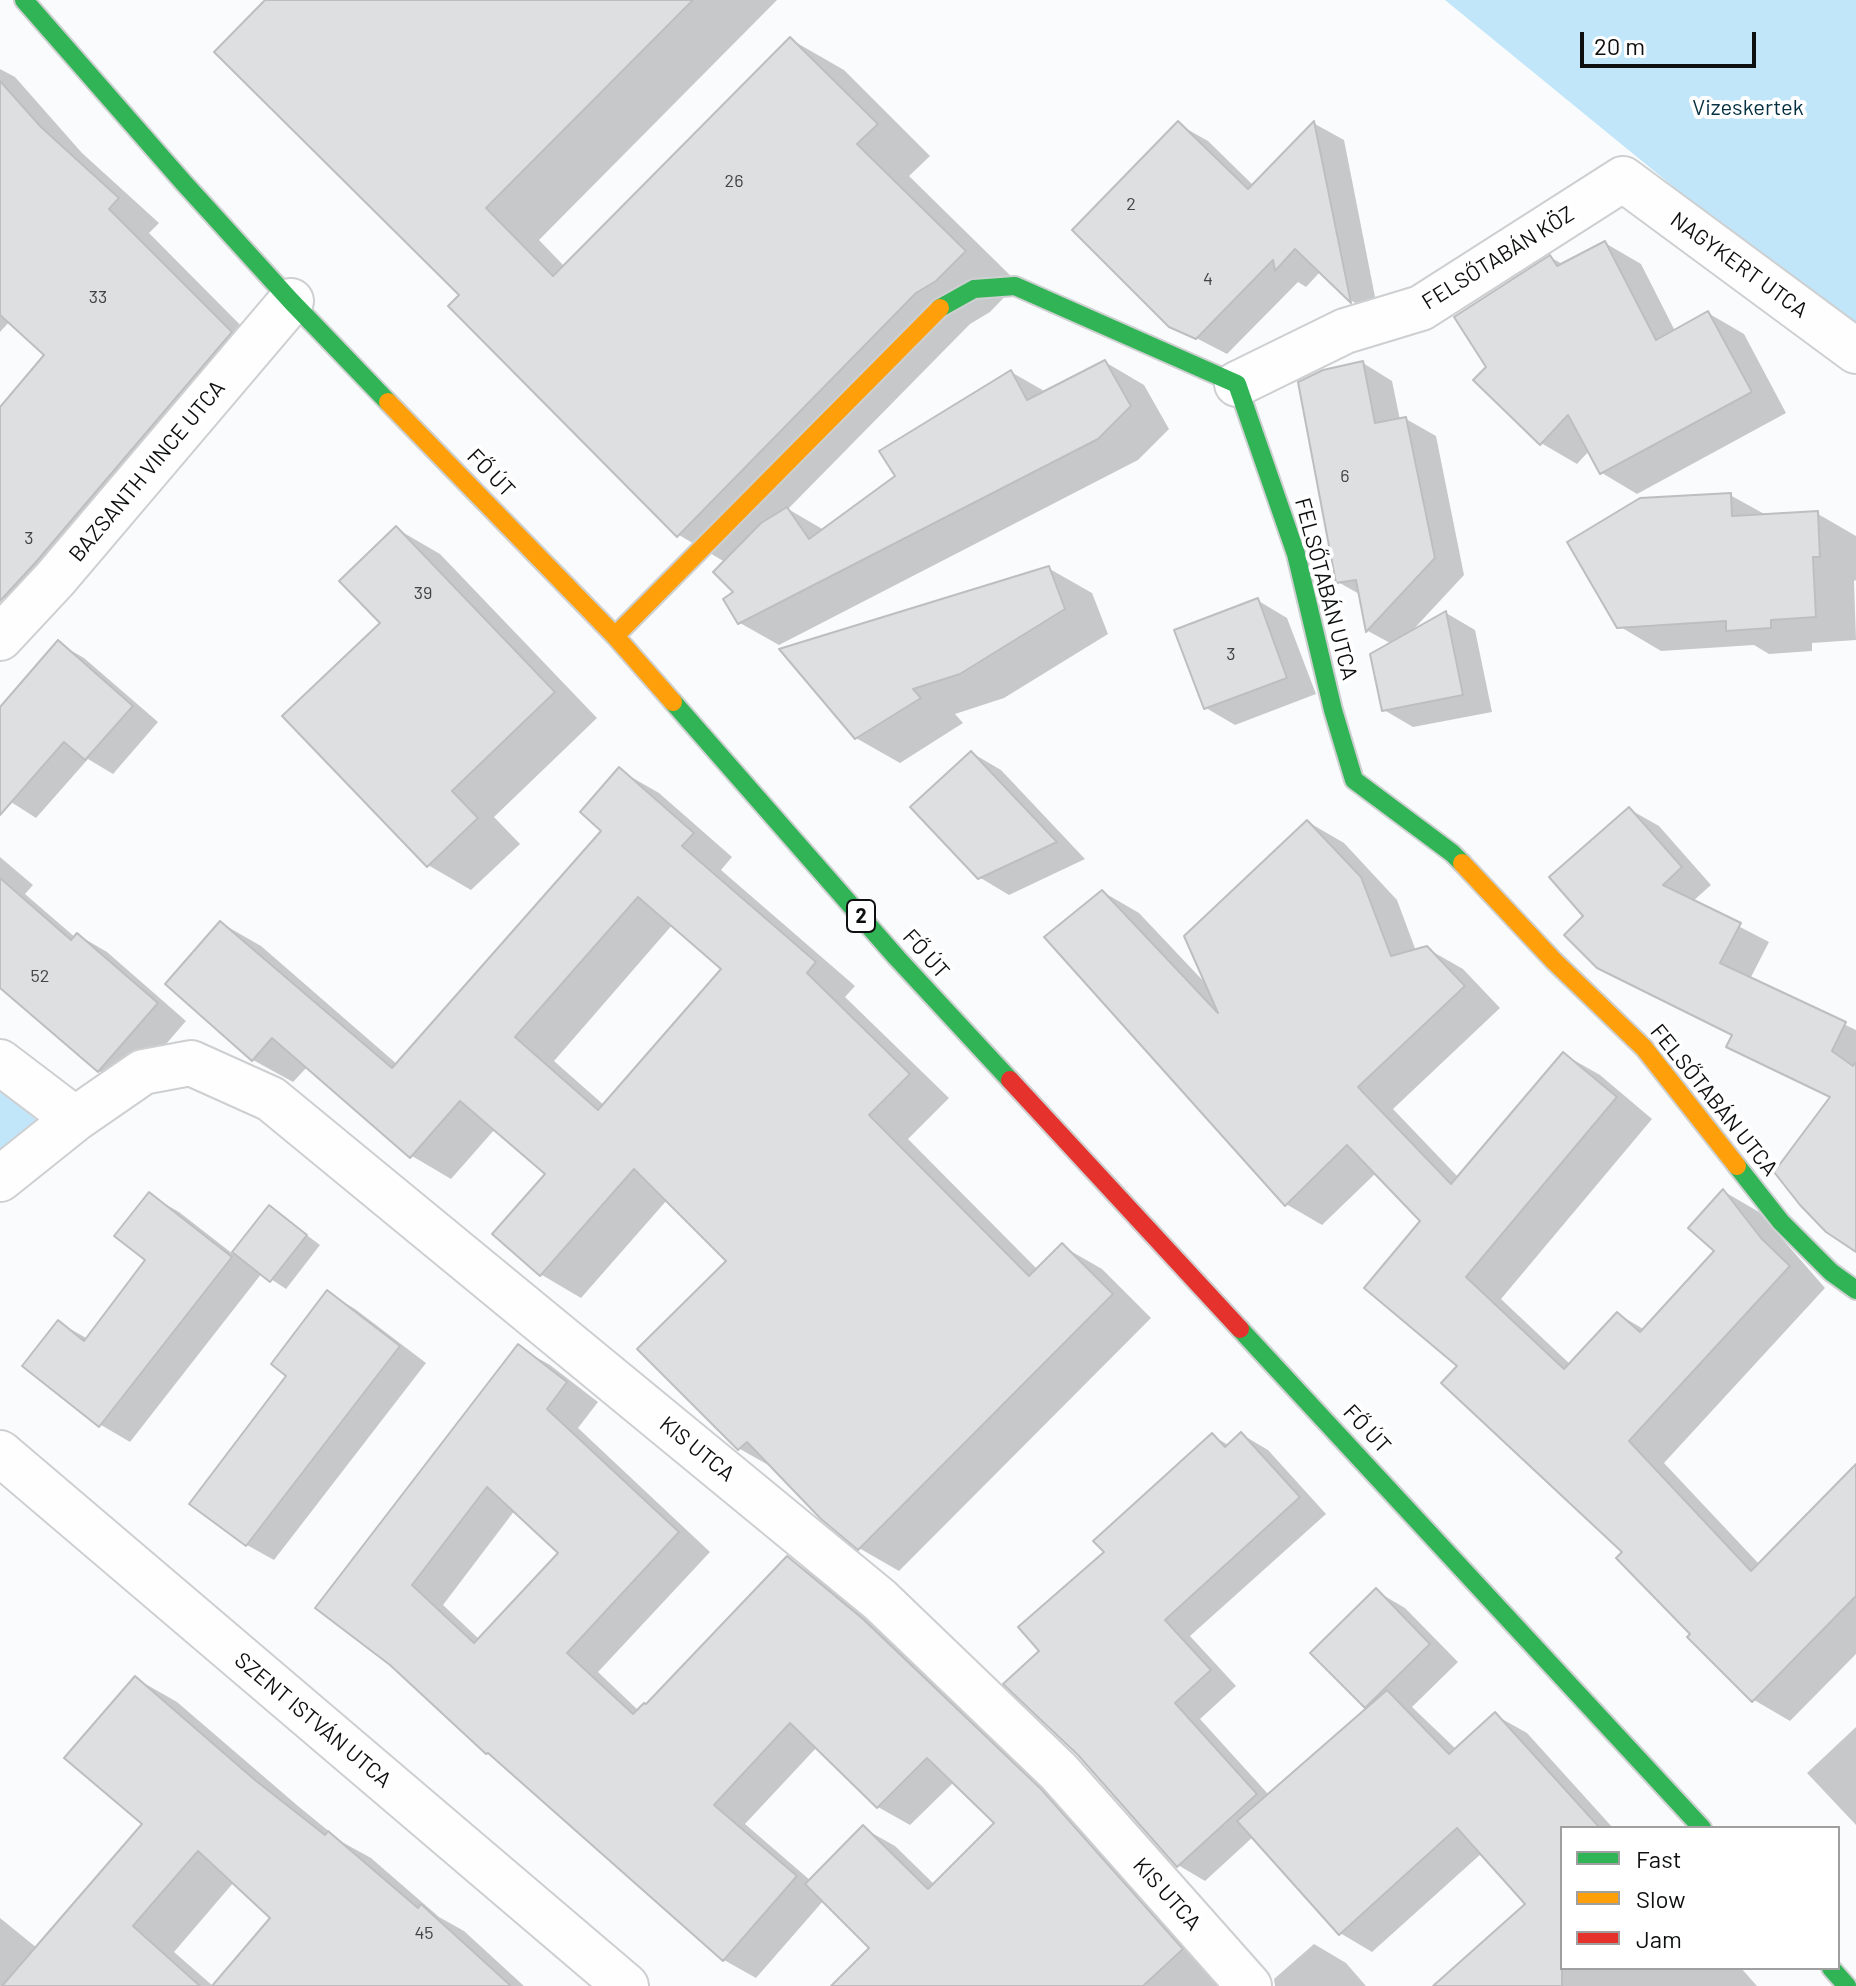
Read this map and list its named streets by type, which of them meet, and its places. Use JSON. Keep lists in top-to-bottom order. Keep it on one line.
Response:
{"streets":{"main road":["FŐ ÚT","FELSŐTABÁN UTCA","2"],"street":["FELSŐTABÁN KÖZ","NAGYKERT UTCA","BAZSANTH VINCE UTCA","KIS UTCA","SZENT ISTVÁN UTCA"]},"crossings":[["FELSŐTABÁN KÖZ","NAGYKERT UTCA"],["FELSŐTABÁN KÖZ","FELSŐTABÁN UTCA"],["BAZSANTH VINCE UTCA","FŐ ÚT"]],"parks":["Vizeskertek"],"house_numbers":["26","2","4","33","6","3","39","3","52","45"],"legend":["Fast","Slow","Jam"],"scale_bar":"20 m"}
